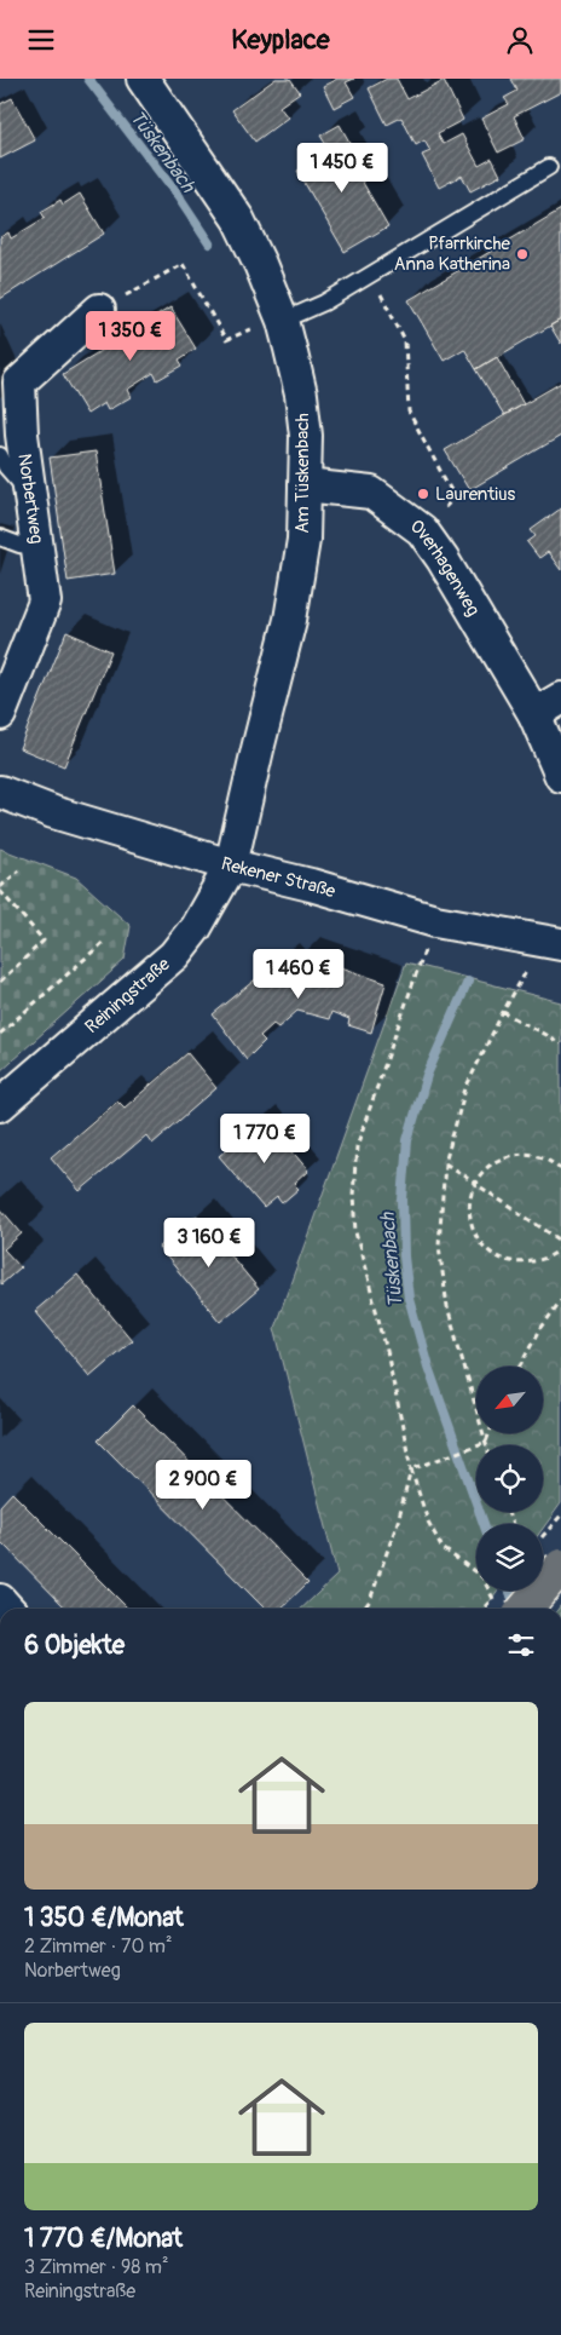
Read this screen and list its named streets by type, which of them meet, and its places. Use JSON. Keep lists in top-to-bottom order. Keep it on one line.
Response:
{"streets":{"street":["Am Tüskenbach","Norbertweg","Overhagenweg","Rekener Straße","Reiningstraße"]},"crossings":[["Am Tüskenbach","Overhagenweg"],["Am Tüskenbach","Rekener Straße"],["Am Tüskenbach","Reiningstraße"],["Rekener Straße","Reiningstraße"]],"water":["Tüskenbach"],"places":["Pfarrkirche Anna Katherina","Laurentius"],"north":"bottom left","page":{"header":"Keyplace","price":["1 450 €","1 350 €","1 460 €","1 770 €","3 160 €","2 900 €"],"heading":"6 Objekte","list":[{"name":"1 350 €/Monat","note":"2 Zimmer · 70 m² · Norbertweg"},{"name":"1 770 €/Monat","note":"3 Zimmer · 98 m² · Reiningstraße"}]}}
